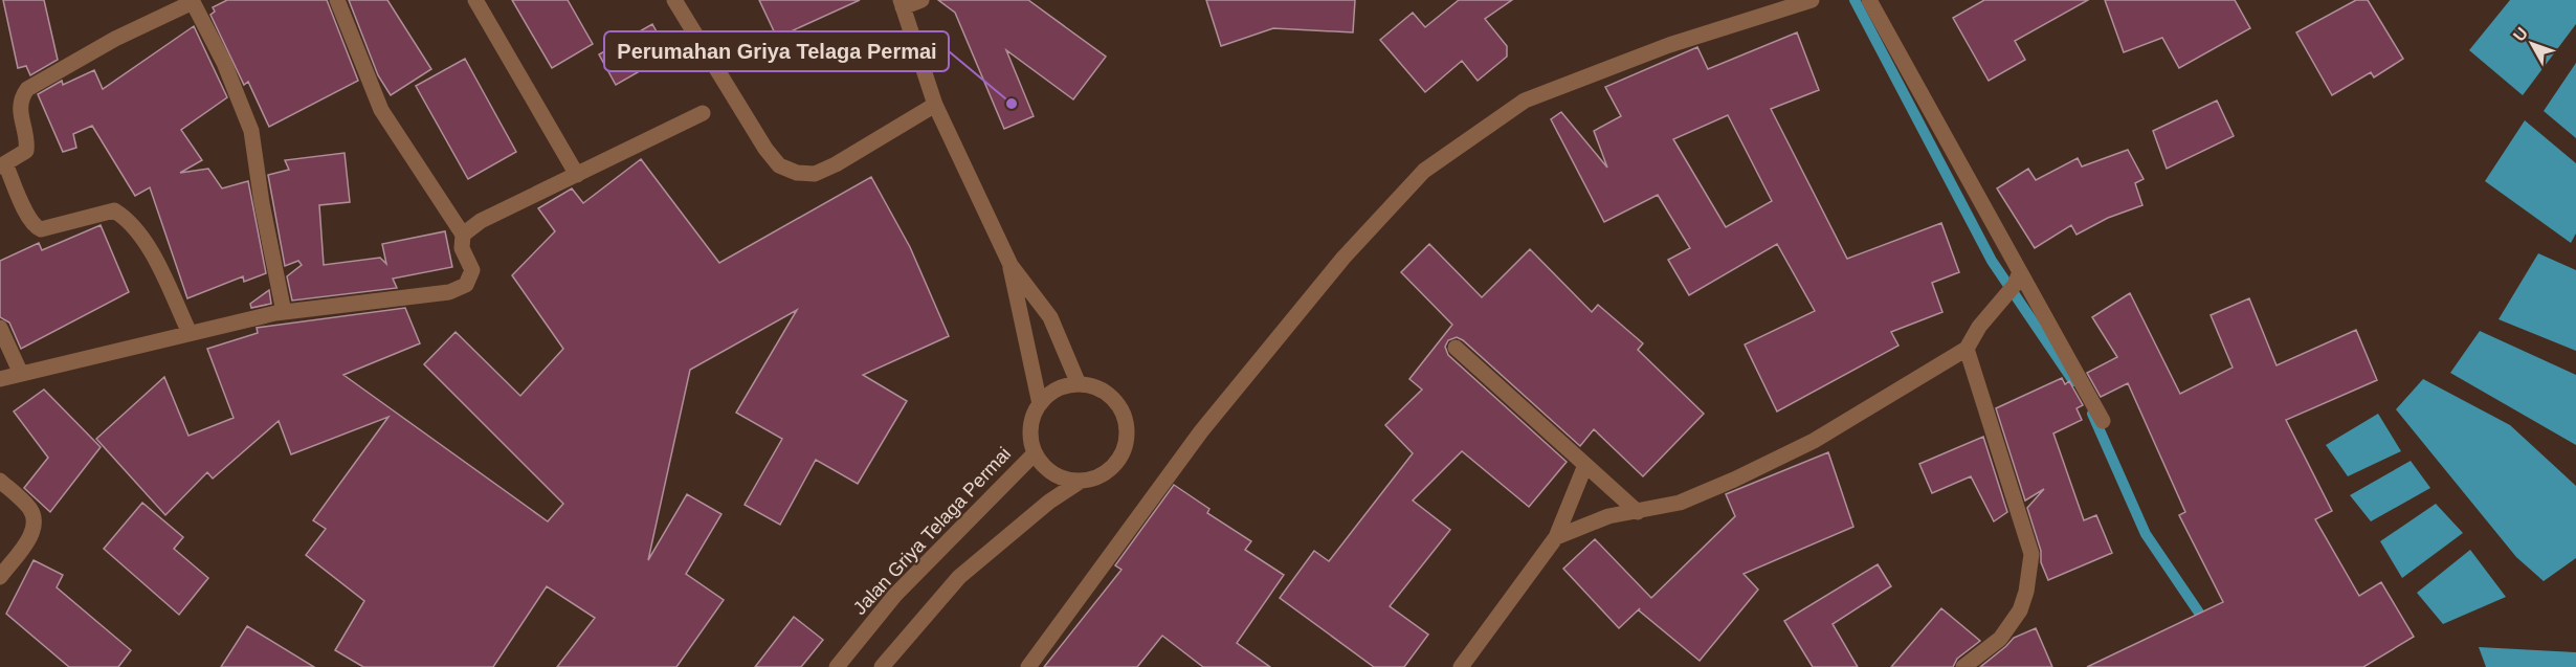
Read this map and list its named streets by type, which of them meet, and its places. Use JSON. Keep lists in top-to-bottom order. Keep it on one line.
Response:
{"streets":{"street":["Jalan Griya Telaga Permai"]},"places":["Perumahan Griya Telaga Permai"],"north":"top left"}
